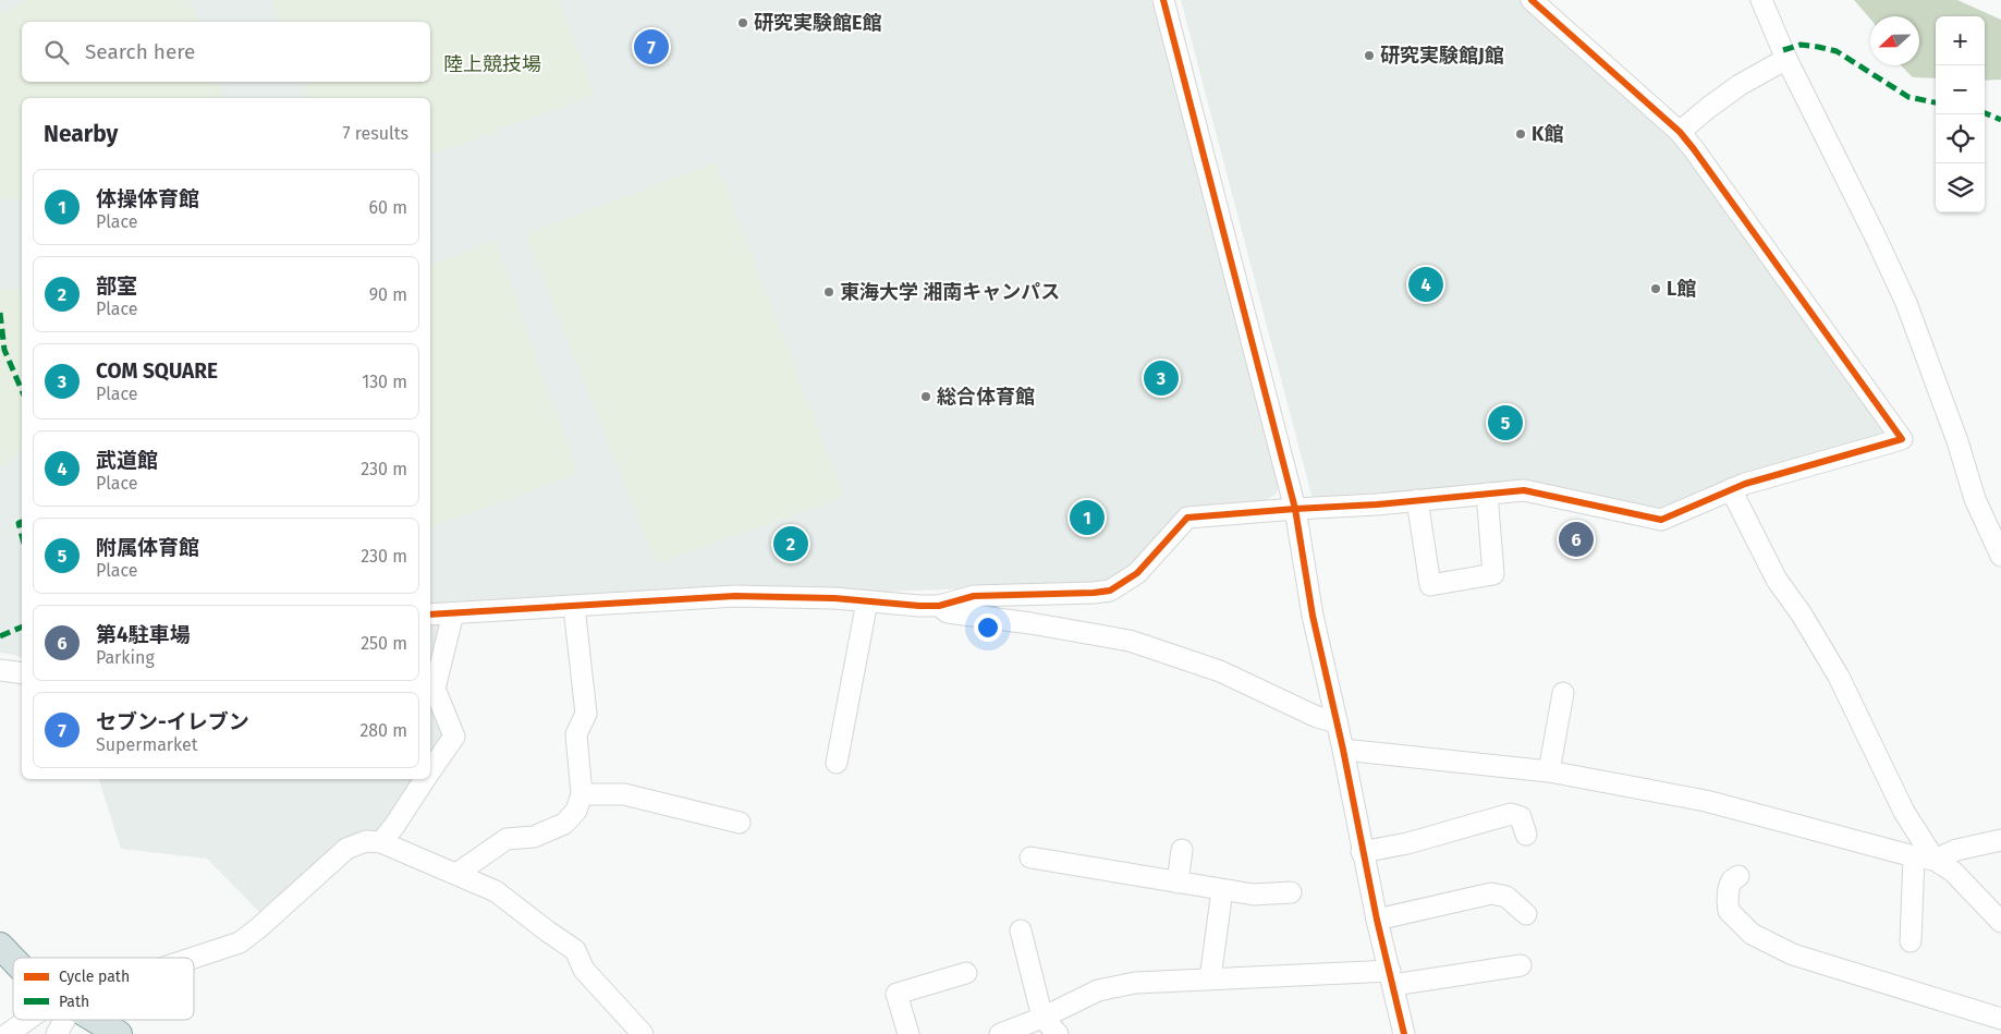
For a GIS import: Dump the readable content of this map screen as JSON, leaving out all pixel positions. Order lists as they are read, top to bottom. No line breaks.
{"parks":["陸上競技場"],"places":["研究実験館E館","研究実験館J館","K館","L館","東海大学 湘南キャンパス","総合体育館"],"legend":["Cycle path","Path"],"north":"left","page":{"map_buttons":["+","−"],"search":"Search here","pins":["7","4","3","5","1","6","2"],"heading":["Nearby","7 results"],"list":[{"mark":"1","name":"体操体育館","note":"Place","value":"60 m"},{"mark":"2","name":"部室","note":"Place","value":"90 m"},{"mark":"3","name":"COM SQUARE","note":"Place","value":"130 m"},{"mark":"4","name":"武道館","note":"Place","value":"230 m"},{"mark":"5","name":"附属体育館","note":"Place","value":"230 m"},{"mark":"6","name":"第4駐車場","note":"Parking","value":"250 m"},{"mark":"7","name":"セブン-イレブン","note":"Supermarket","value":"280 m"}]}}
